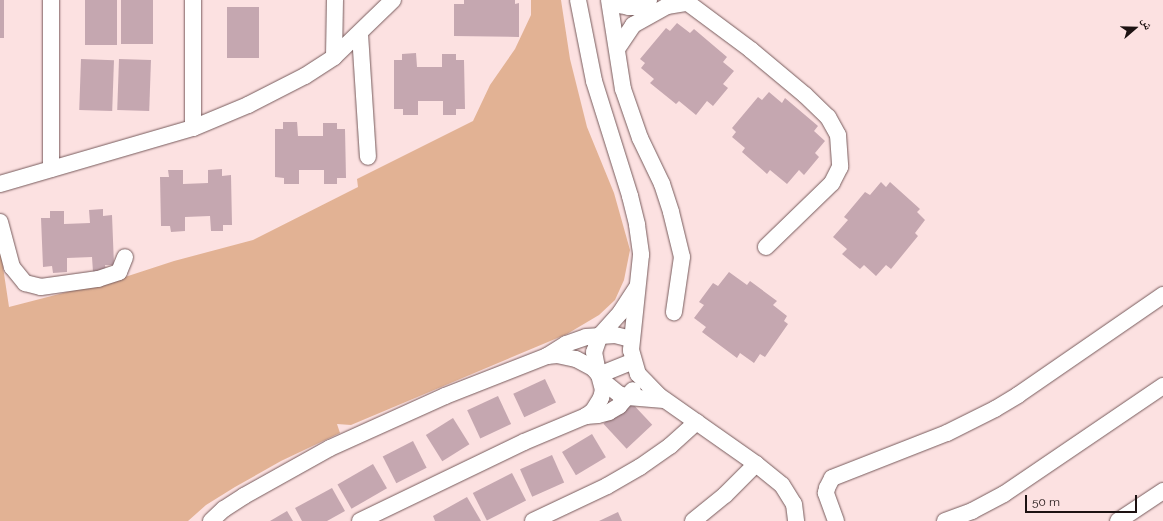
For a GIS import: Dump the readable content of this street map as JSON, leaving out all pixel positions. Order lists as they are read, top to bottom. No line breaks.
{"scale_bar":"50 m","north":"right"}
